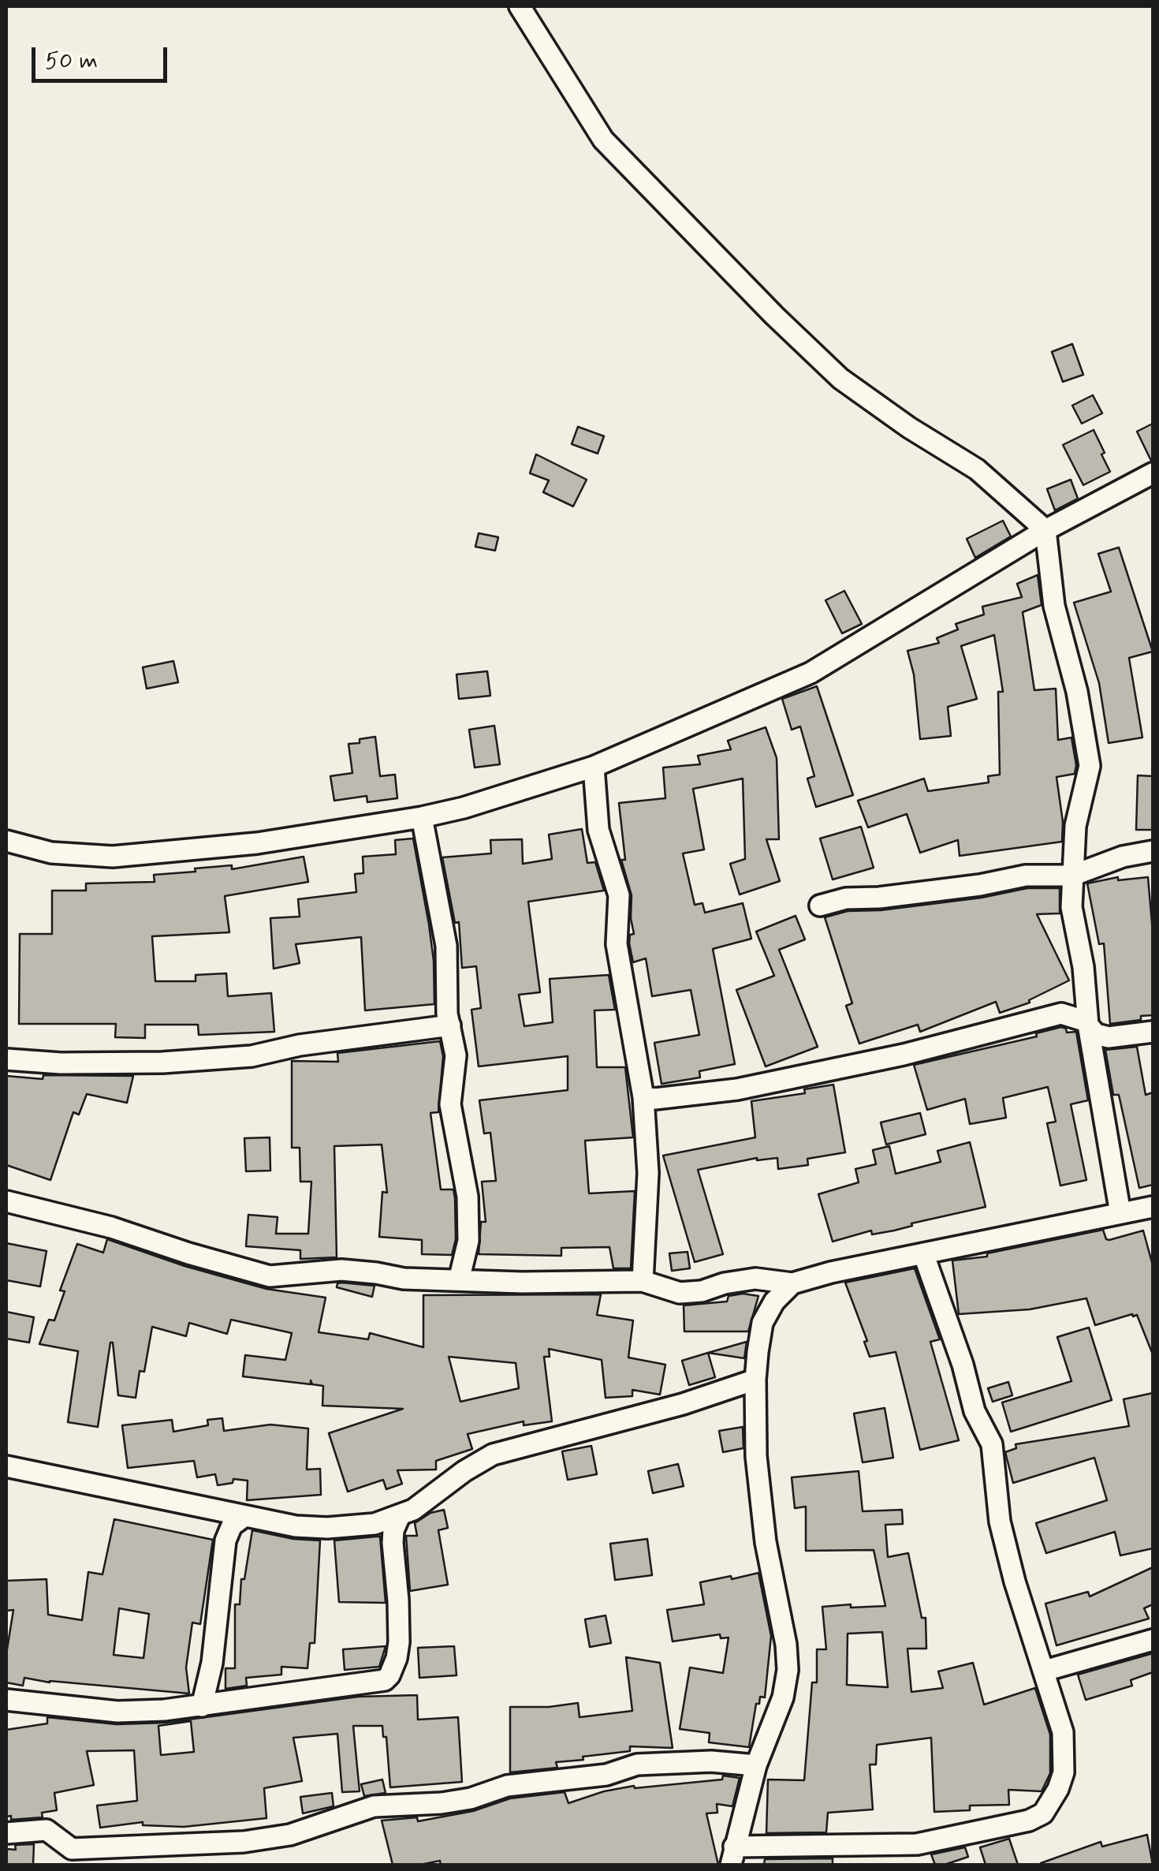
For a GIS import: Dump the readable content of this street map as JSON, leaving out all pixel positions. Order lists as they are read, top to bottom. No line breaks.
{"scale_bar":"50 m"}
